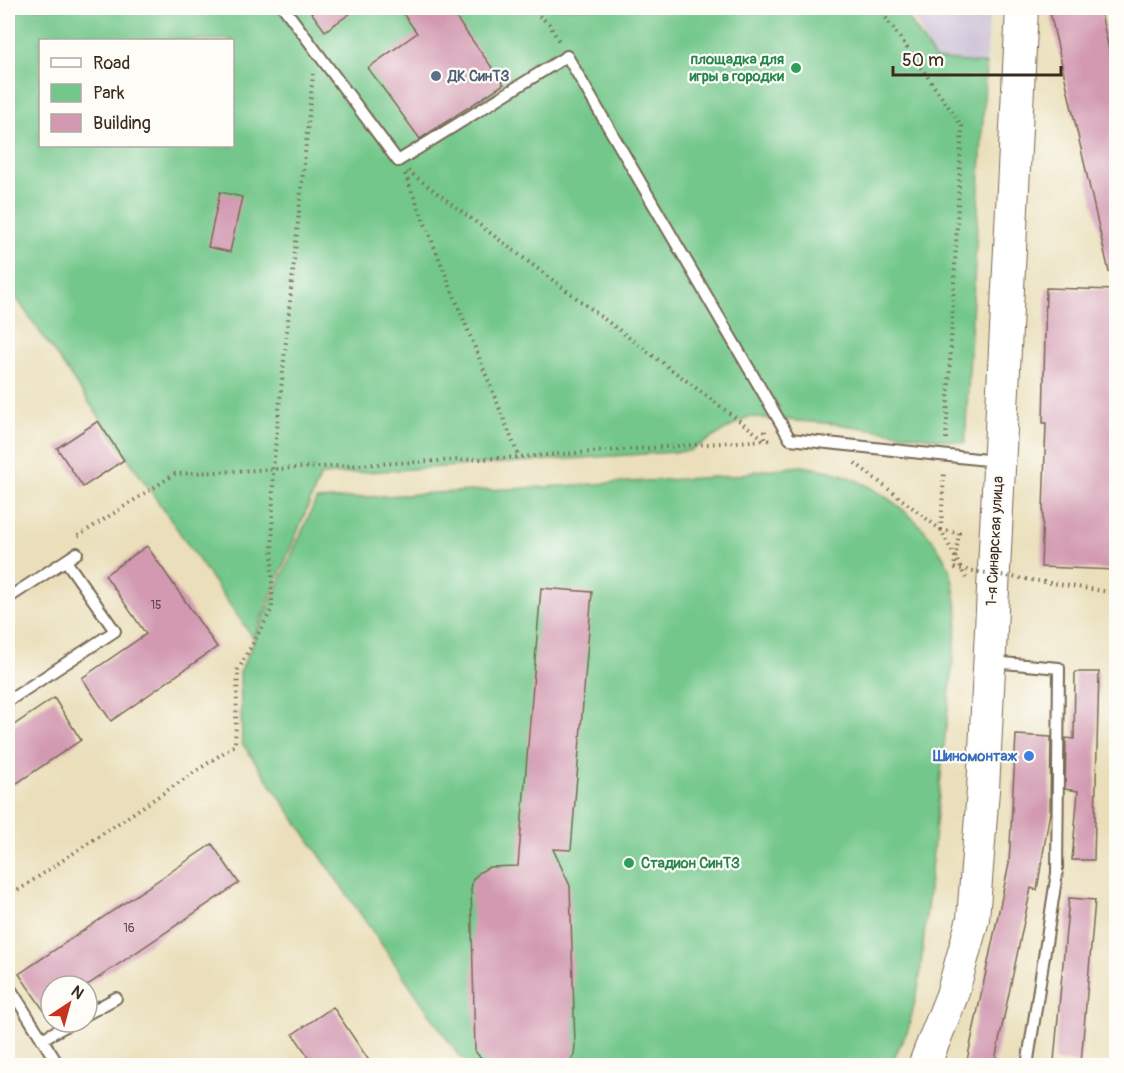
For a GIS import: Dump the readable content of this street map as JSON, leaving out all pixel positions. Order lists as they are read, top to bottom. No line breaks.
{"streets":{"street":["1-я Синарская улица"]},"places":["площадка для игры в городки","ДК СинТЗ","Шиномонтаж","Стадион СинТЗ"],"house_numbers":["15","16"],"legend":["Road","Park","Building"],"scale_bar":"50 m","north":"top right"}
